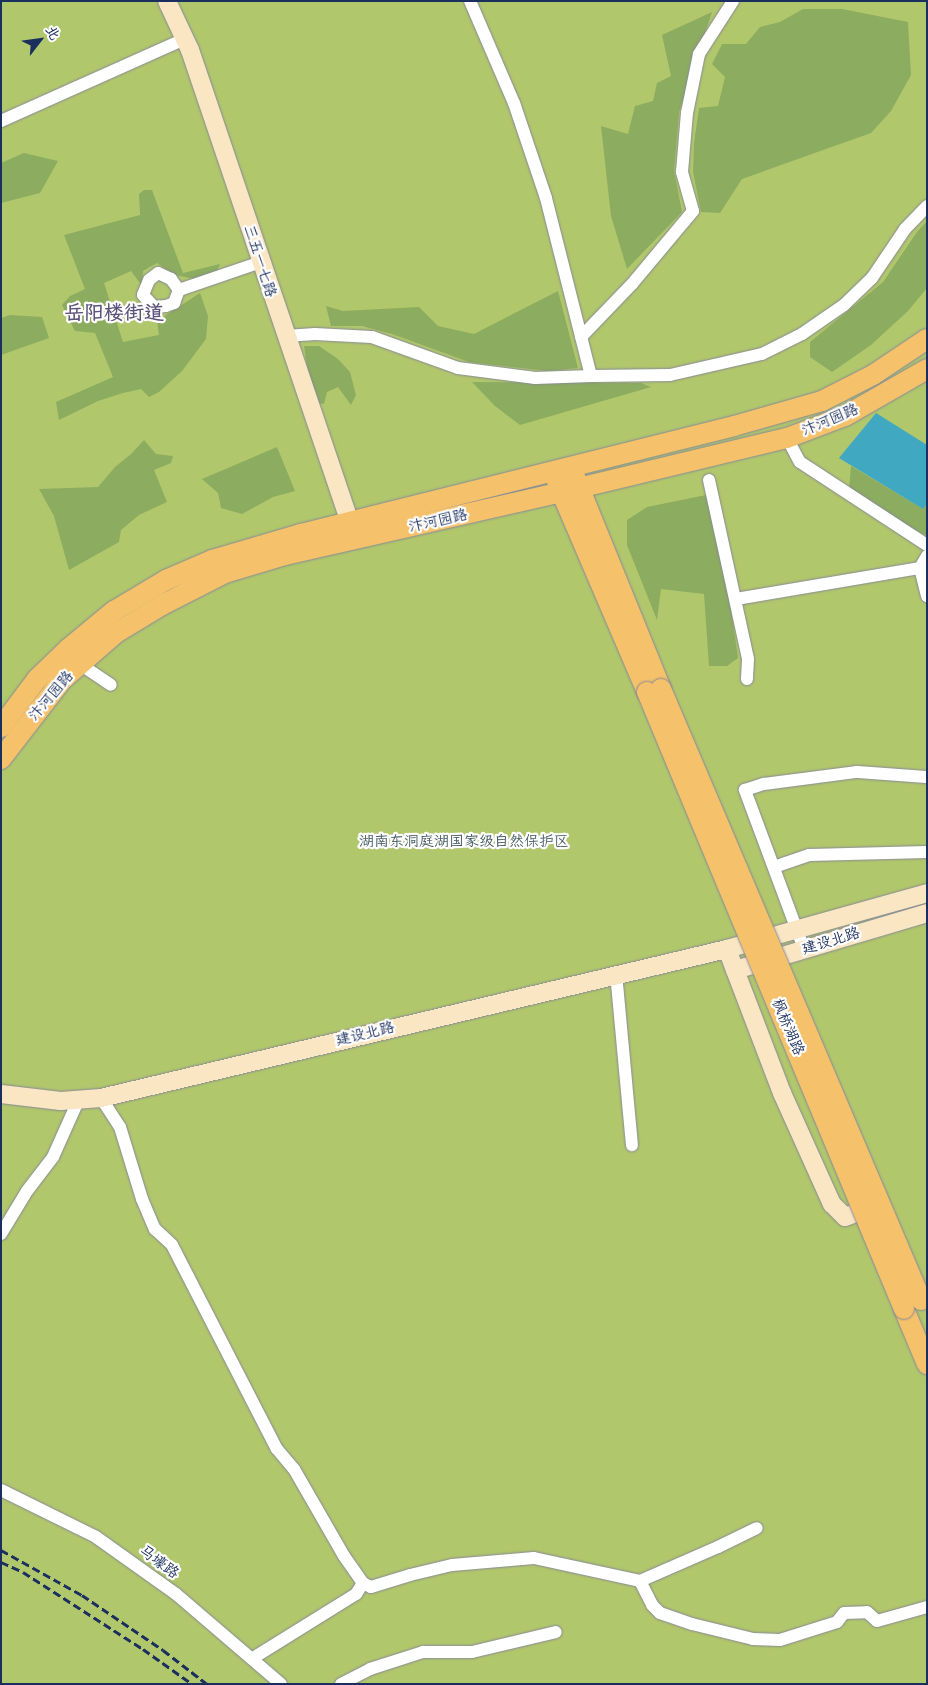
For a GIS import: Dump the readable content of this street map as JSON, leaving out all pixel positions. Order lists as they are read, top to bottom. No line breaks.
{"streets":{"main road":["三五一七路","汴河园路","建设北路","枫桥湖路"],"street":["马壕路"]},"crossings":[["三五一七路","汴河园路"]],"districts":["岳阳楼街道"],"parks":["湖南东洞庭湖国家级自然保护区"],"north":"top right"}
